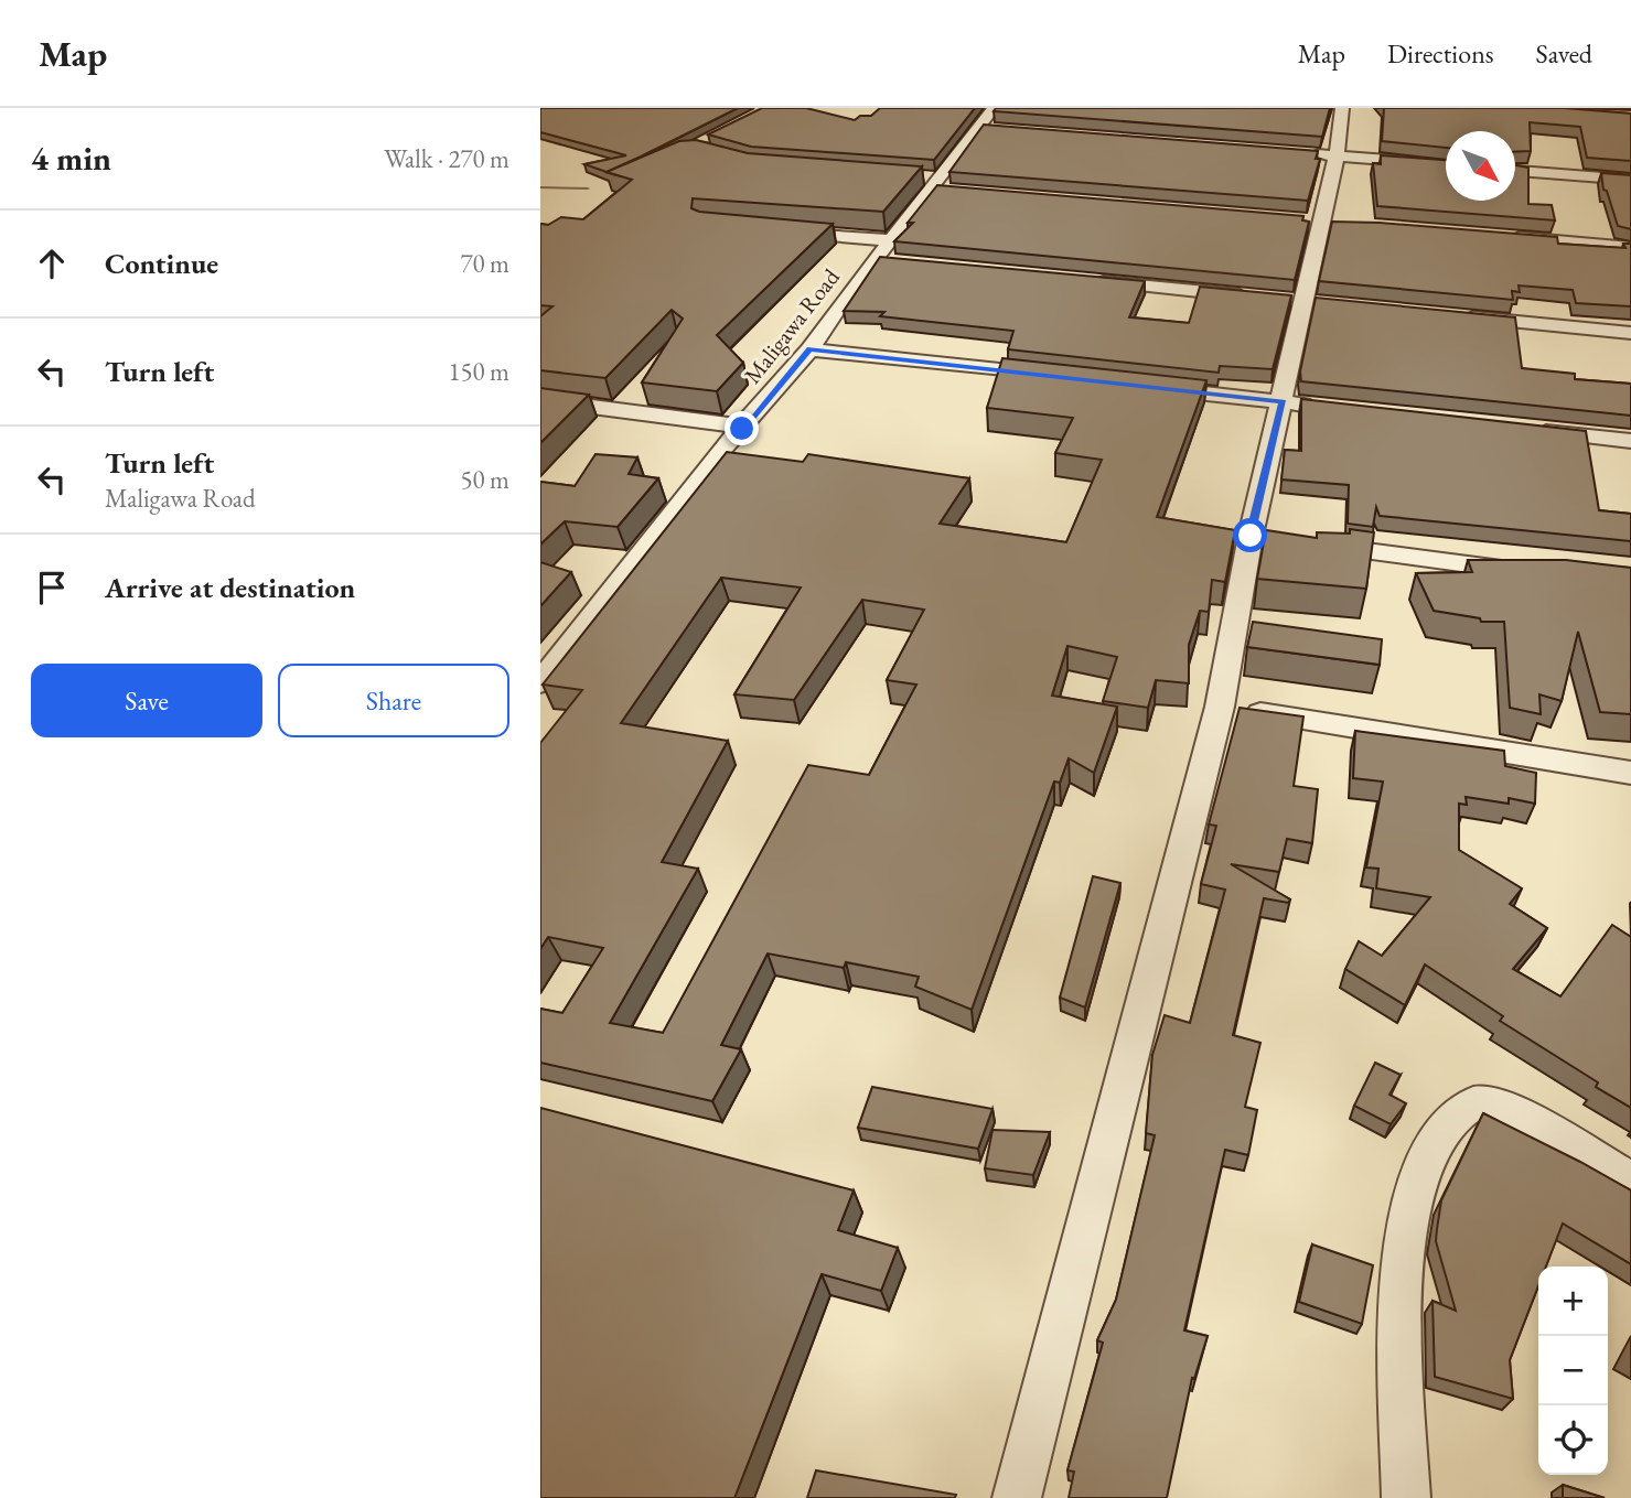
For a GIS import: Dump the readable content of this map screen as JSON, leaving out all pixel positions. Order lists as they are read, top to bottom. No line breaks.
{"streets":{"street":["Maligawa Road"]},"north":"bottom right","page":{"header":"Map","nav":["Map","Directions","Saved"],"heading":["4 min","Walk · 270 m"],"list":[["Continue","70 m"],["Turn left","150 m"],["Turn left","Maligawa Road","50 m"],"Arrive at destination"],"buttons":["Save","Share"],"map_buttons":["+","−"]}}
